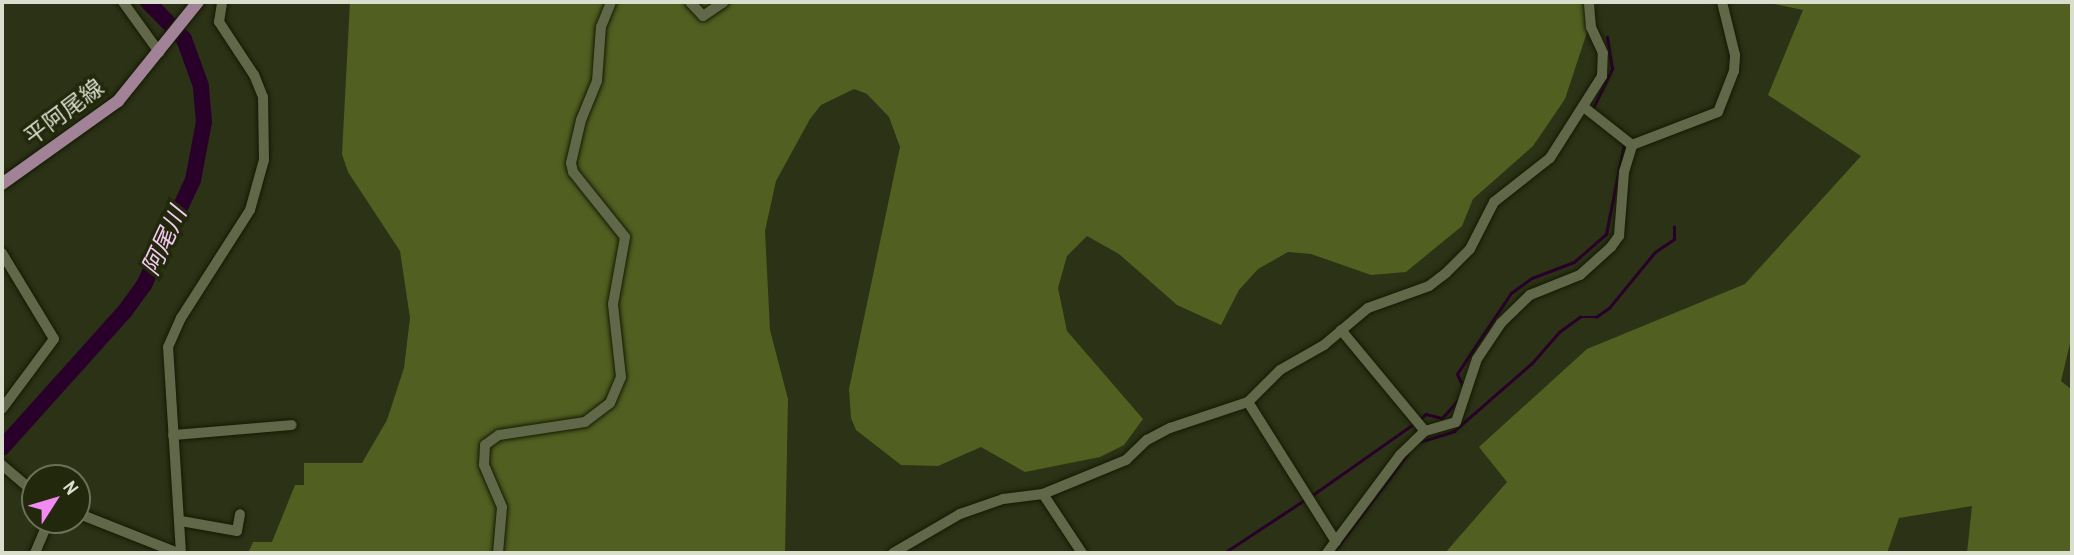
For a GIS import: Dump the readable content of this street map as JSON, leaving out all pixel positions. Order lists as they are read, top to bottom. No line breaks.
{"streets":{"main road":["平阿尾線"]},"water":["阿尾川"],"north":"top right"}
